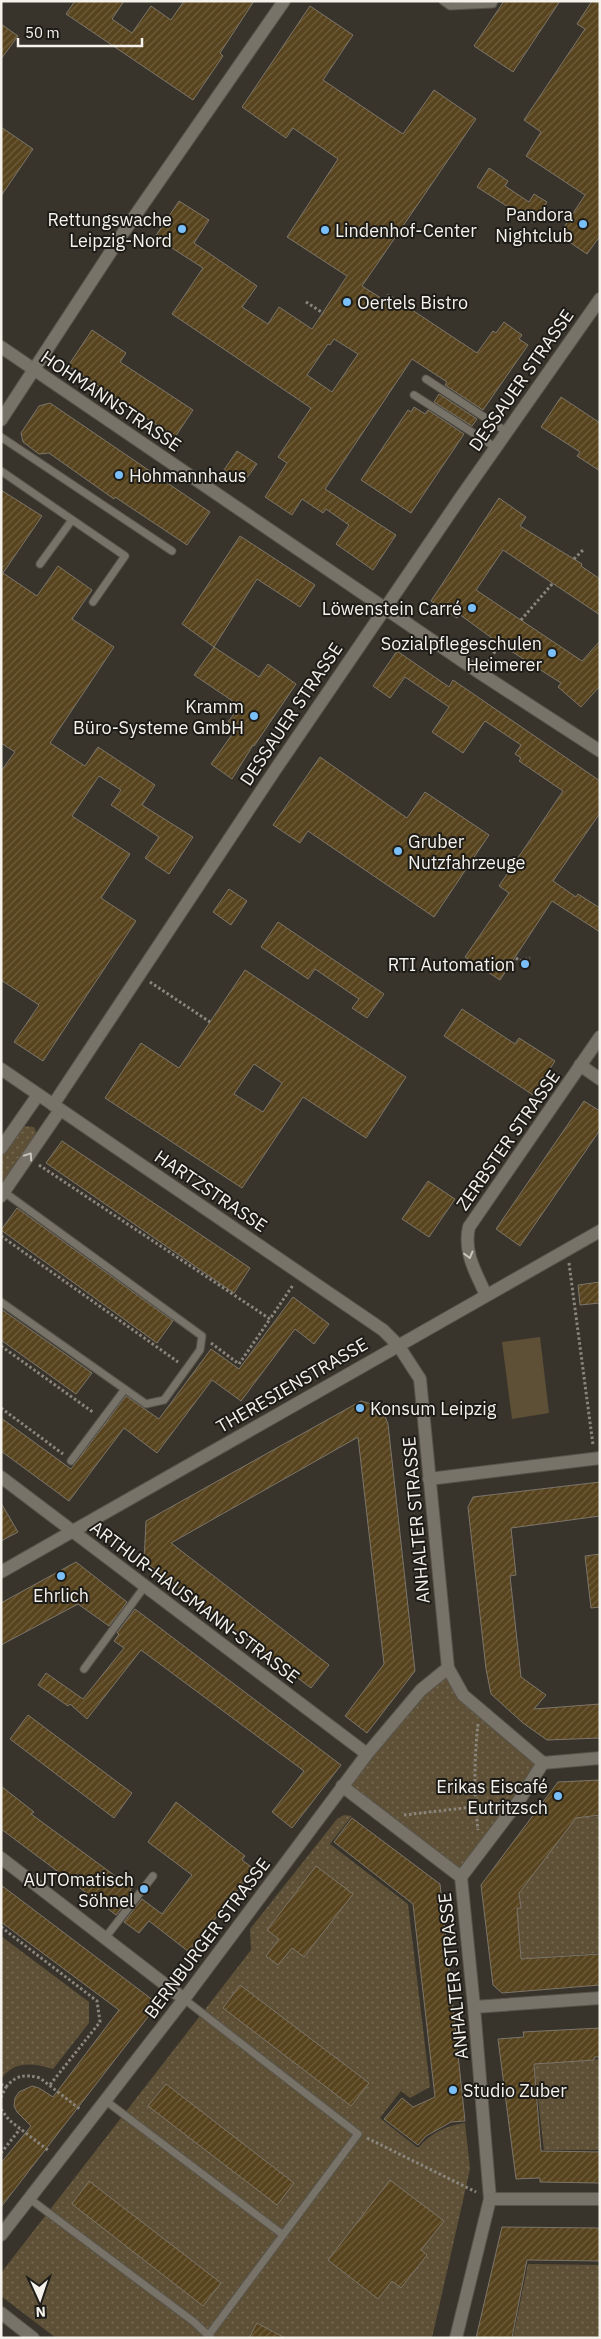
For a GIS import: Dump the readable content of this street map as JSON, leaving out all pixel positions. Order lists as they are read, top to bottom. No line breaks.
{"streets":{"street":["DESSAUER STRASSE","HOHMANNSTRASSE","ZERBSTER STRASSE","HARTZSTRASSE","THERESIENSTRASSE","ANHALTER STRASSE","ARTHUR-HAUSMANN-STRASSE","BERNBURGER STRASSE"]},"crossings":[["DESSAUER STRASSE","HOHMANNSTRASSE"],["DESSAUER STRASSE","HARTZSTRASSE"],["ZERBSTER STRASSE","THERESIENSTRASSE"],["HARTZSTRASSE","THERESIENSTRASSE"],["HARTZSTRASSE","ANHALTER STRASSE"],["THERESIENSTRASSE","ANHALTER STRASSE"],["THERESIENSTRASSE","ARTHUR-HAUSMANN-STRASSE"],["ANHALTER STRASSE","BERNBURGER STRASSE"],["ARTHUR-HAUSMANN-STRASSE","BERNBURGER STRASSE"]],"one_way":["ZERBSTER STRASSE"],"places":["Pandora Nightclub","Rettungswache Leipzig-Nord","Lindenhof-Center","Oertels Bistro","Hohmannhaus","Löwenstein Carré","Sozialpflegeschulen Heimerer","Kramm Büro-Systeme GmbH","Gruber Nutzfahrzeuge","RTI Automation","Konsum Leipzig","Ehrlich","Erikas Eiscafé Eutritzsch","AUTOmatisch Söhnel","Studio Zuber"],"scale_bar":"50 m","north":"bottom"}
